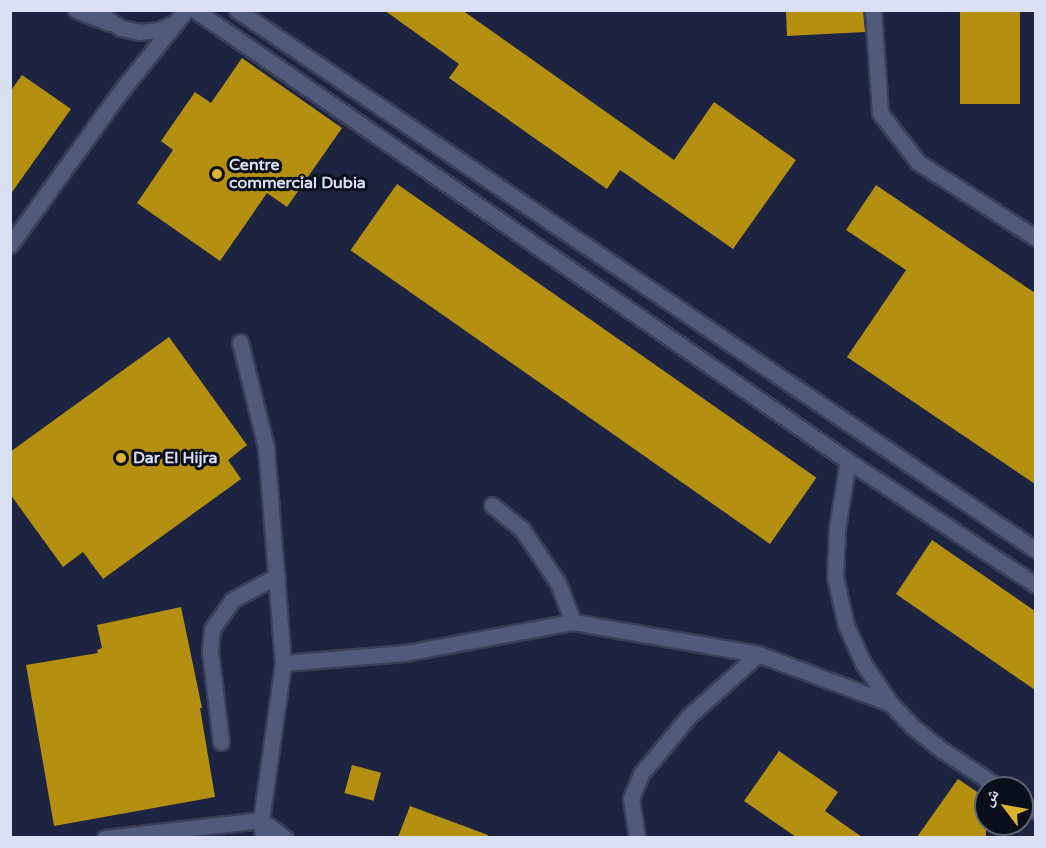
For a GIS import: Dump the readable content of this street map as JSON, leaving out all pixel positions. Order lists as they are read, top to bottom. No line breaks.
{"places":["Centre commercial Dubia","Dar El Hijra"],"north":"top left"}
